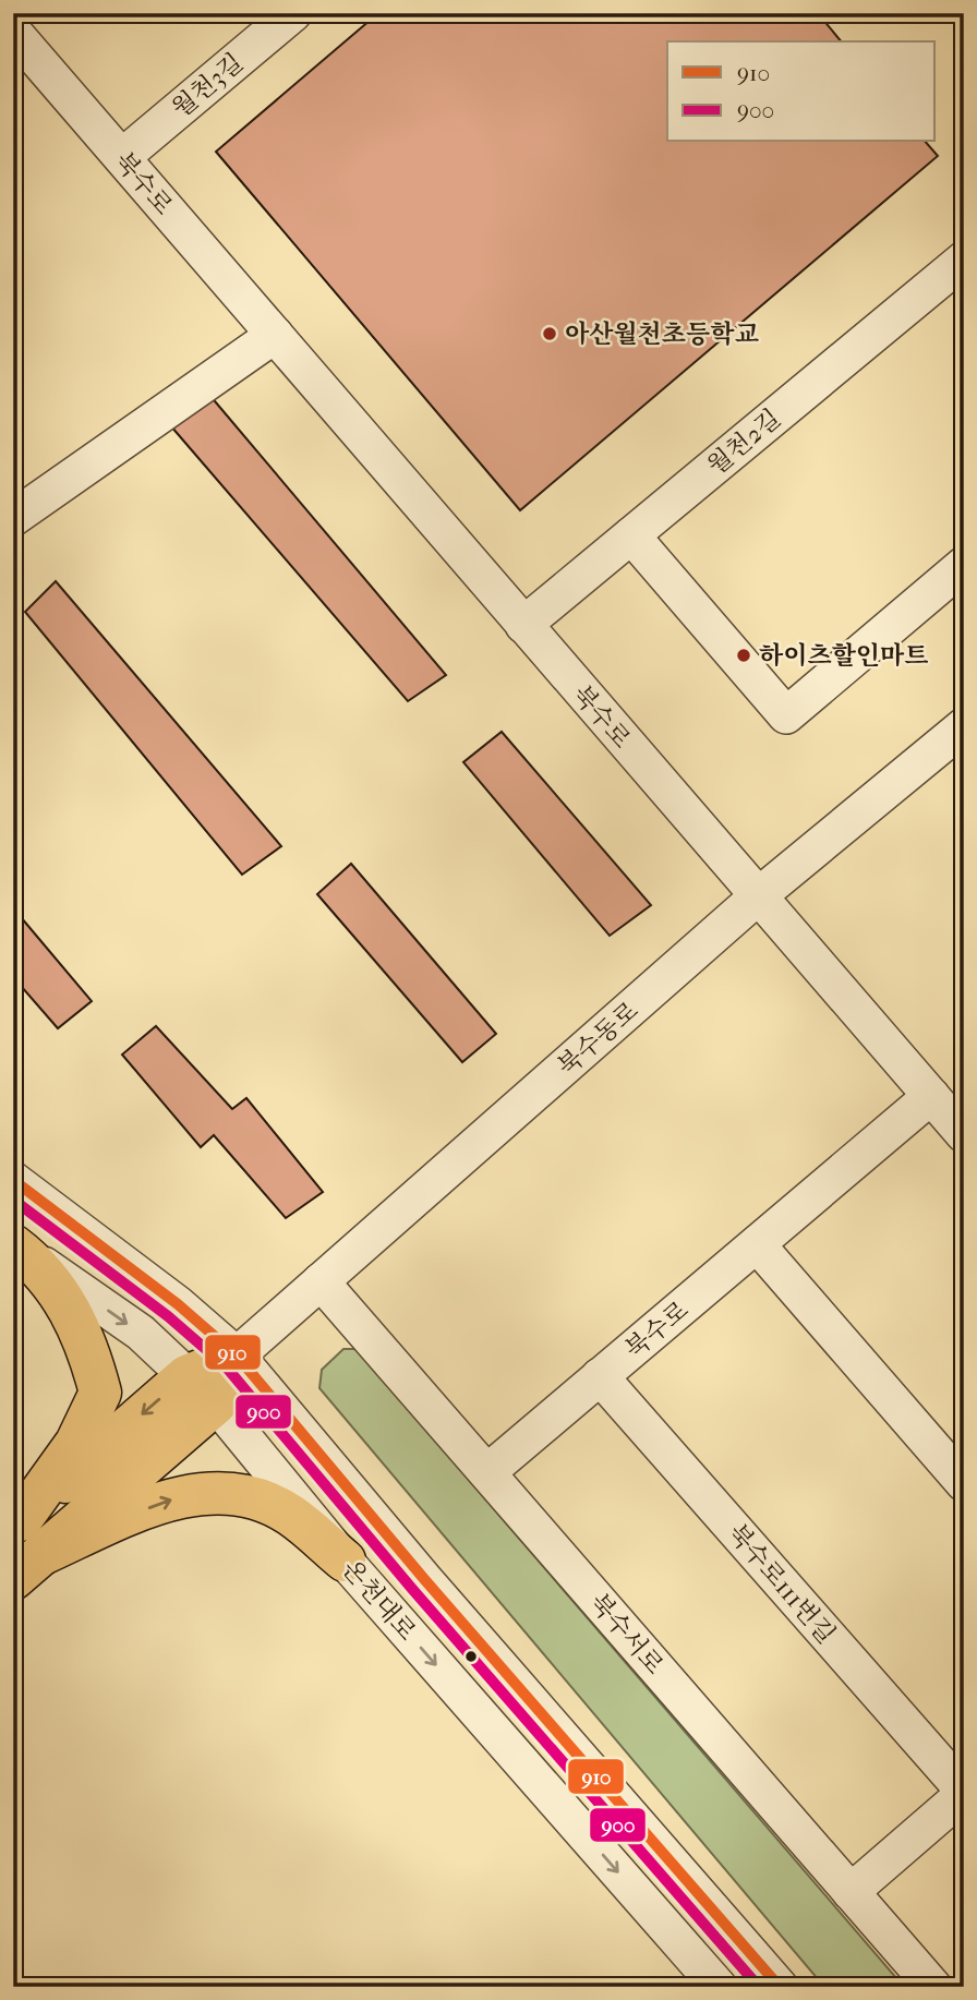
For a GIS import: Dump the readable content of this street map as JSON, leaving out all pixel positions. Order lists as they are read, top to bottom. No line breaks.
{"streets":{"street":["월천3길","북수로","월천2길","북수동로","북수로111번길","온천대로","북수서로"]},"crossings":[["월천3길","북수로"],["북수로","월천2길"],["북수로","북수동로"],["북수로","북수로111번길"],["북수로","북수서로"],["북수동로","온천대로"],["북수동로","북수서로"],["북수로111번길","북수서로"]],"places":["아산월천초등학교","하이츠할인마트"],"lines":["transit line 910","transit line 900"],"legend":["910","900"]}
